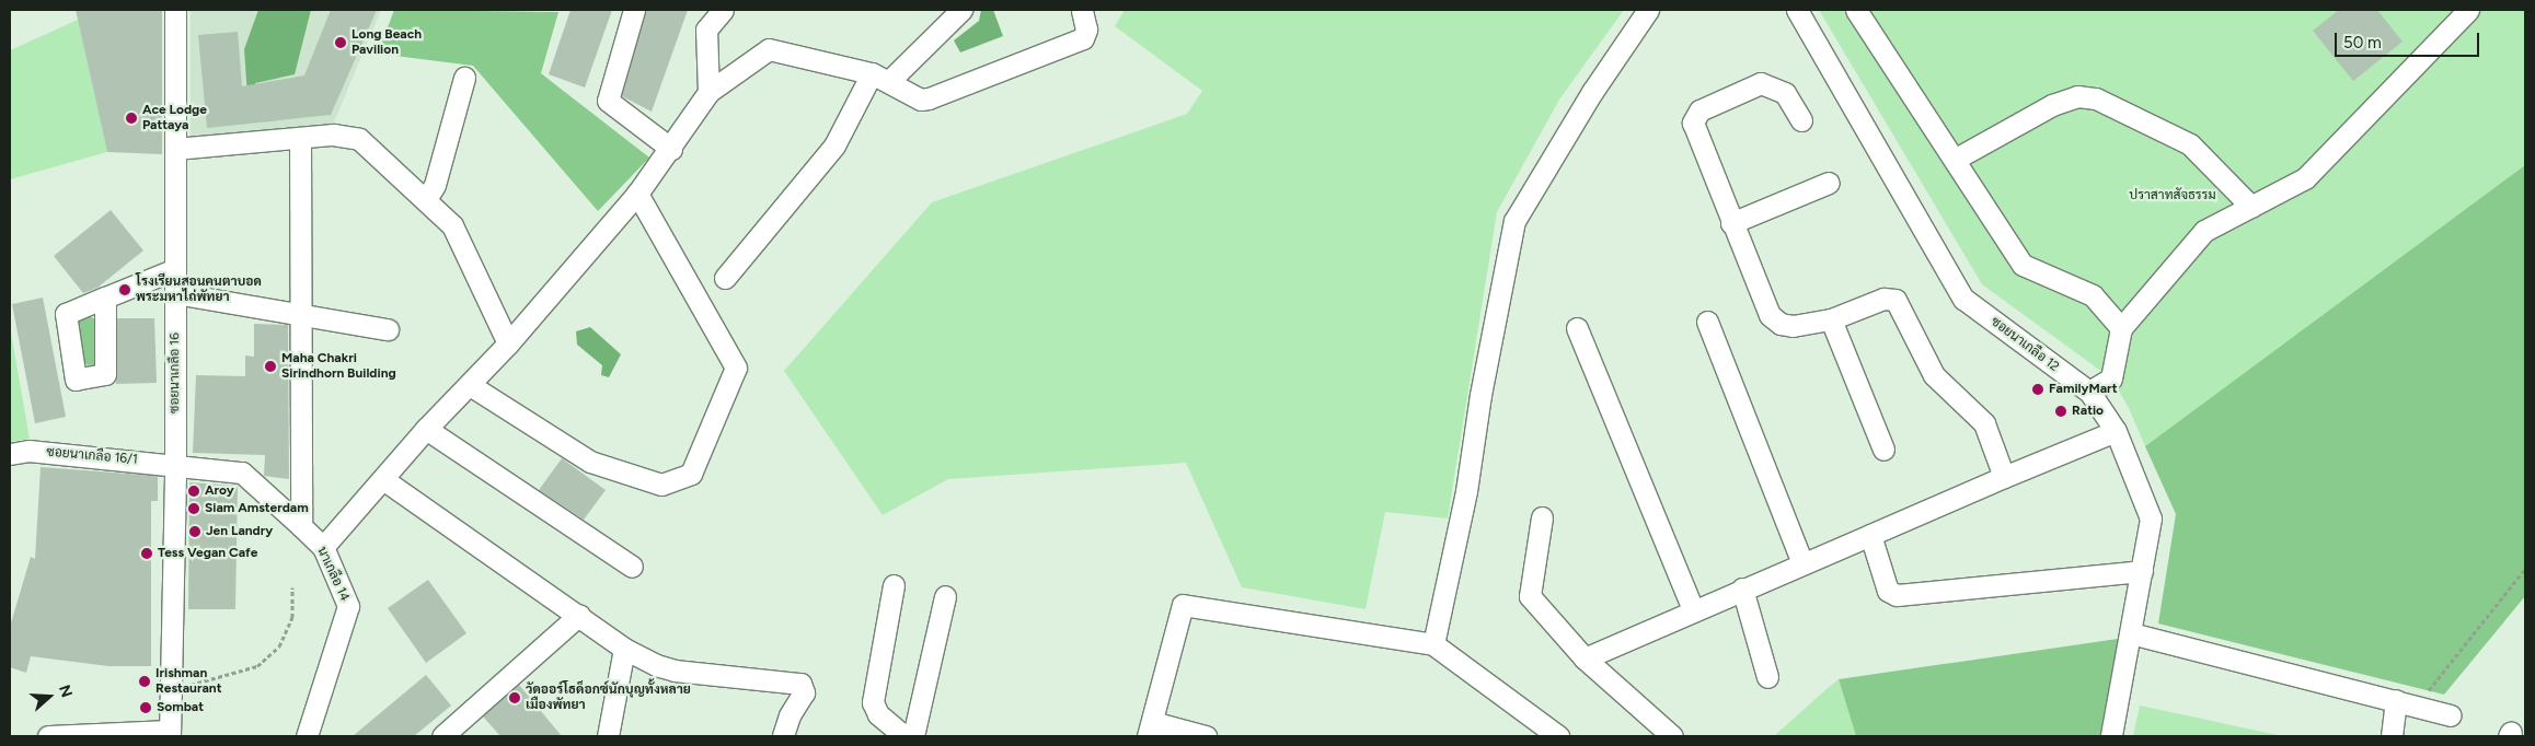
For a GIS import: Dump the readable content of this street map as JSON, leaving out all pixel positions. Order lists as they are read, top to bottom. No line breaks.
{"streets":{"street":["ซอยนาเกลือ 12","ซอยนาเกลือ 16","ซอยนาเกลือ 16/1","นาเกลือ 14"]},"crossings":[["ซอยนาเกลือ 16","ซอยนาเกลือ 16/1"],["ซอยนาเกลือ 16","นาเกลือ 14"],["ซอยนาเกลือ 16/1","นาเกลือ 14"]],"parks":["ปราสาทสัจธรรม"],"places":["Long Beach Pavilion","Ace Lodge Pattaya","โรงเรียนสอนคนตาบอด พระมหาไถ่พัทยา","Maha Chakri Sirindhorn Building","FamilyMart","Ratio","Aroy","Siam Amsterdam","Jen Landry","Tess Vegan Cafe","Irishman Restaurant","วัดออร์โธด็อกซ์นักบุญทั้งหลาย เมืองพัทยา","Sombat"],"scale_bar":"50 m","north":"right"}
